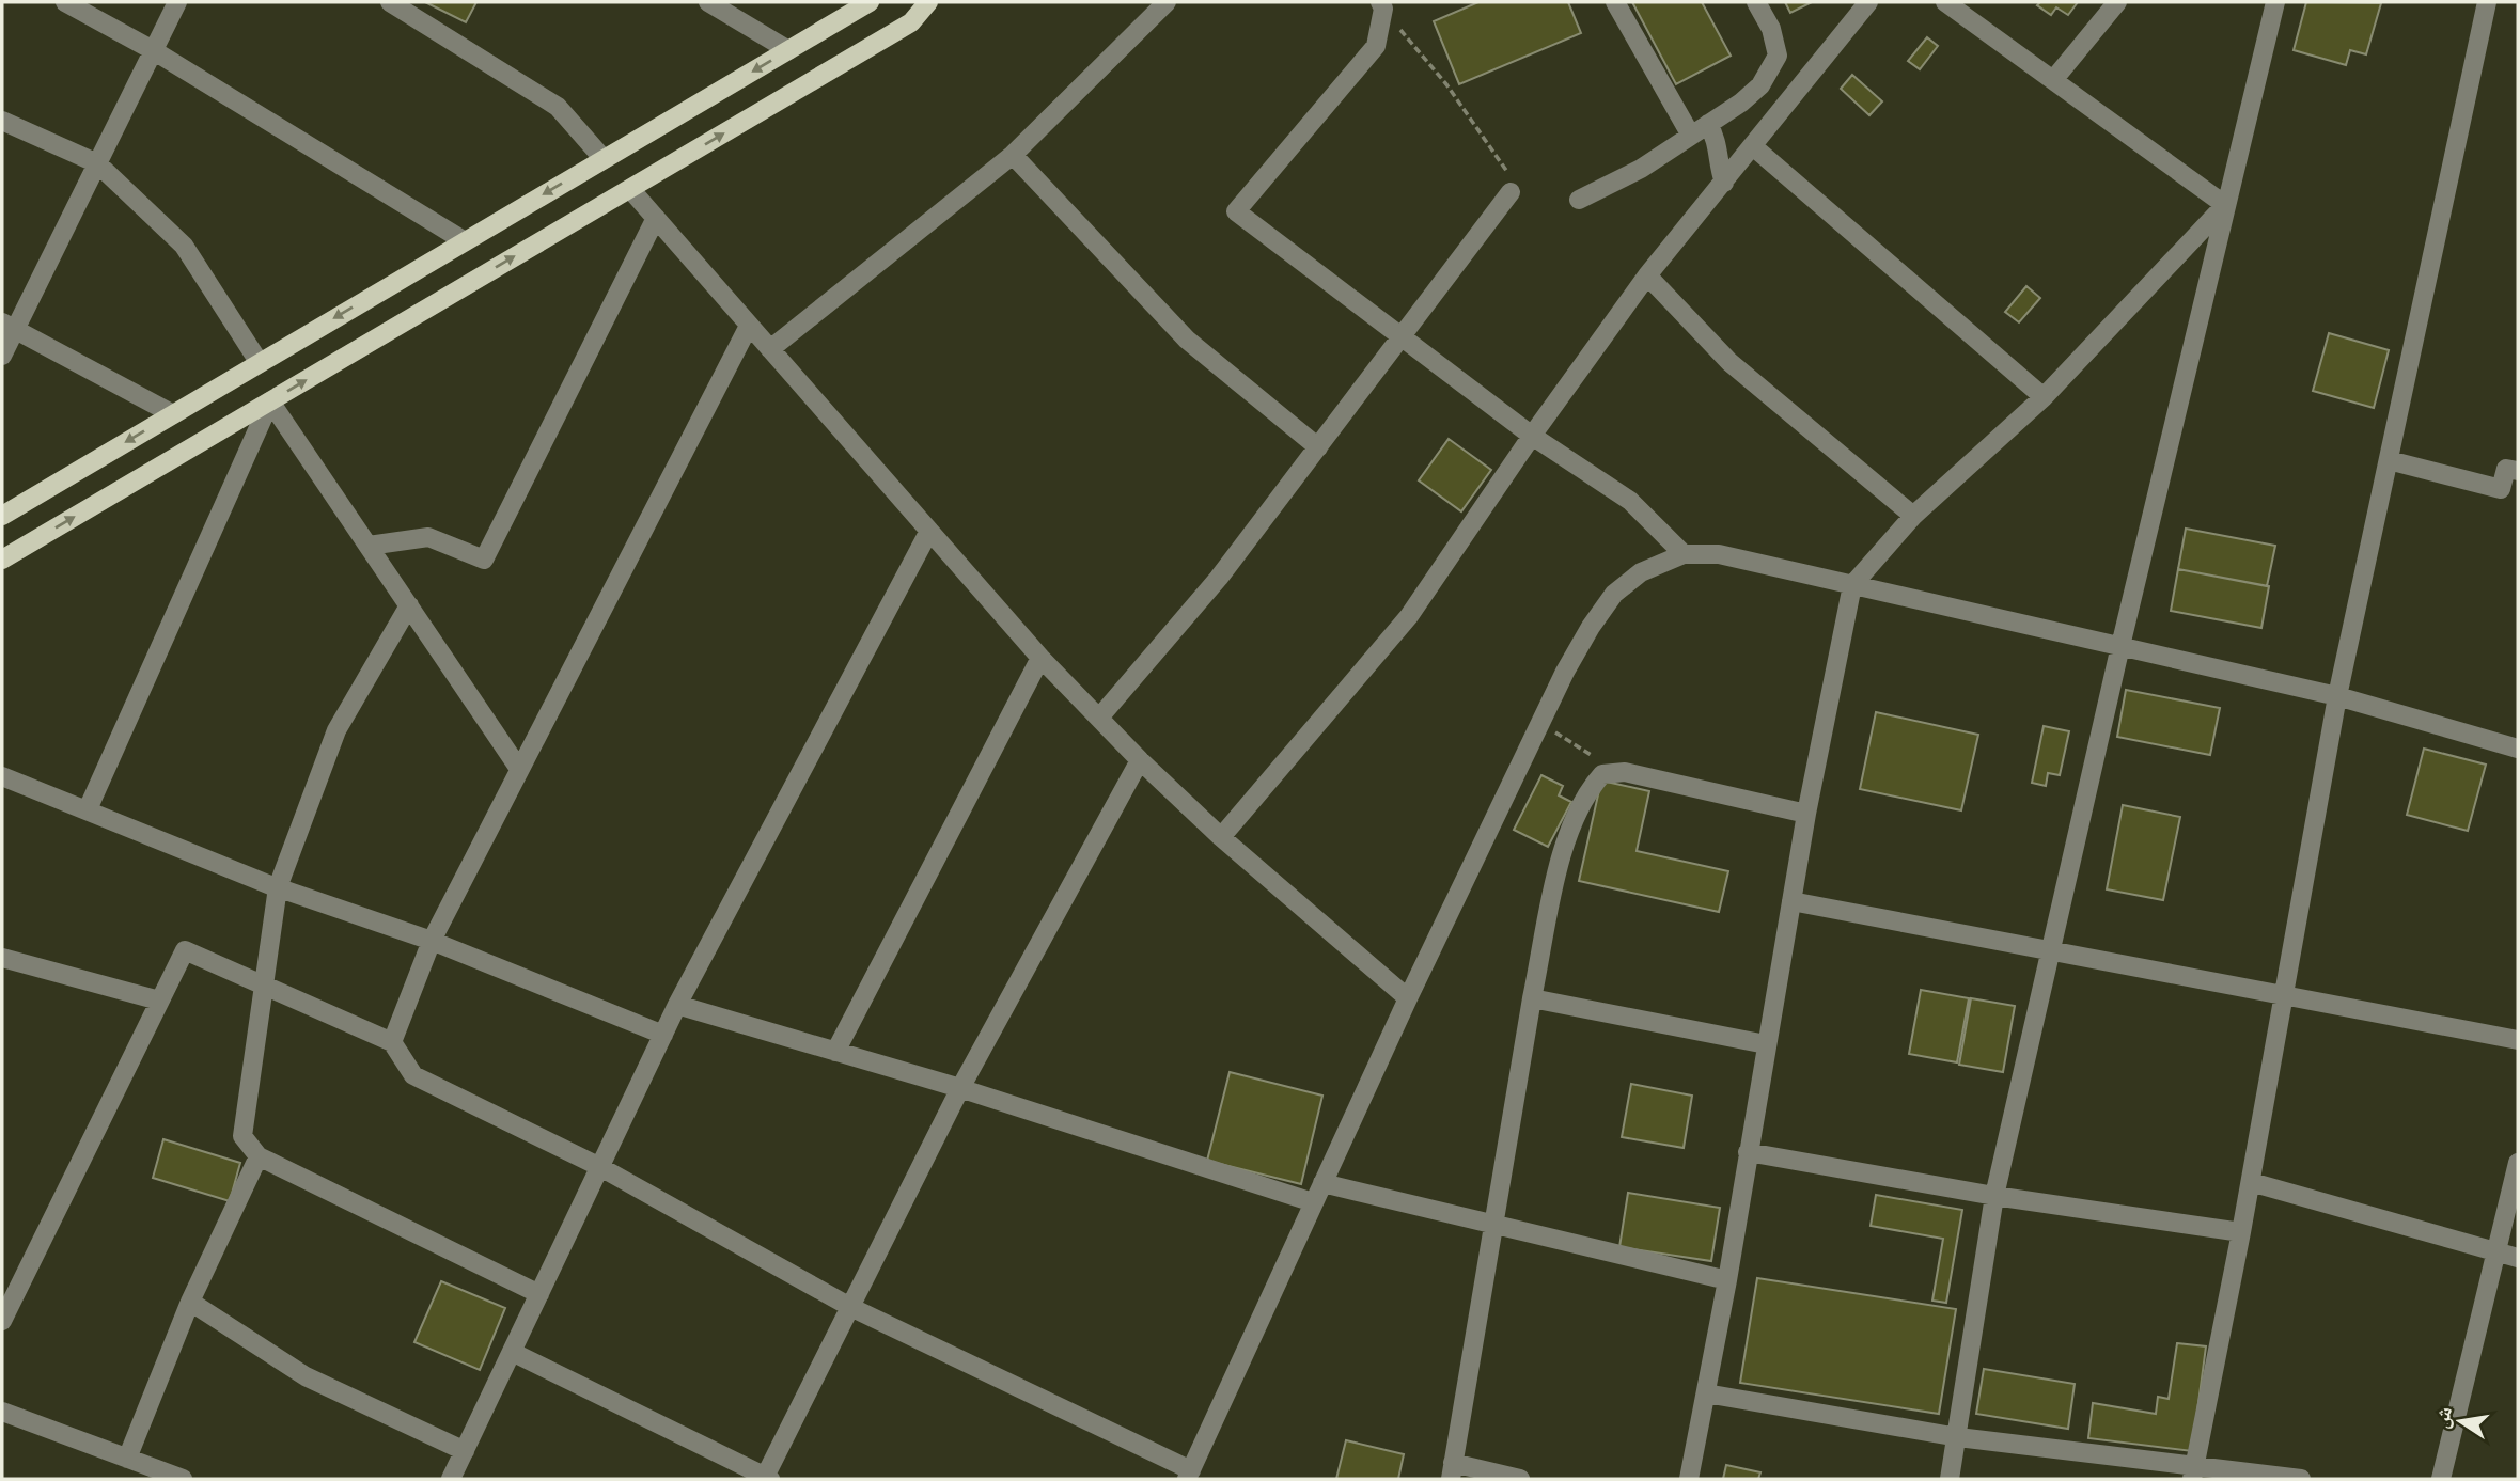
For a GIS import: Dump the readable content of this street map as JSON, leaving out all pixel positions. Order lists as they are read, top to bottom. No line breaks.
{"north":"left"}
